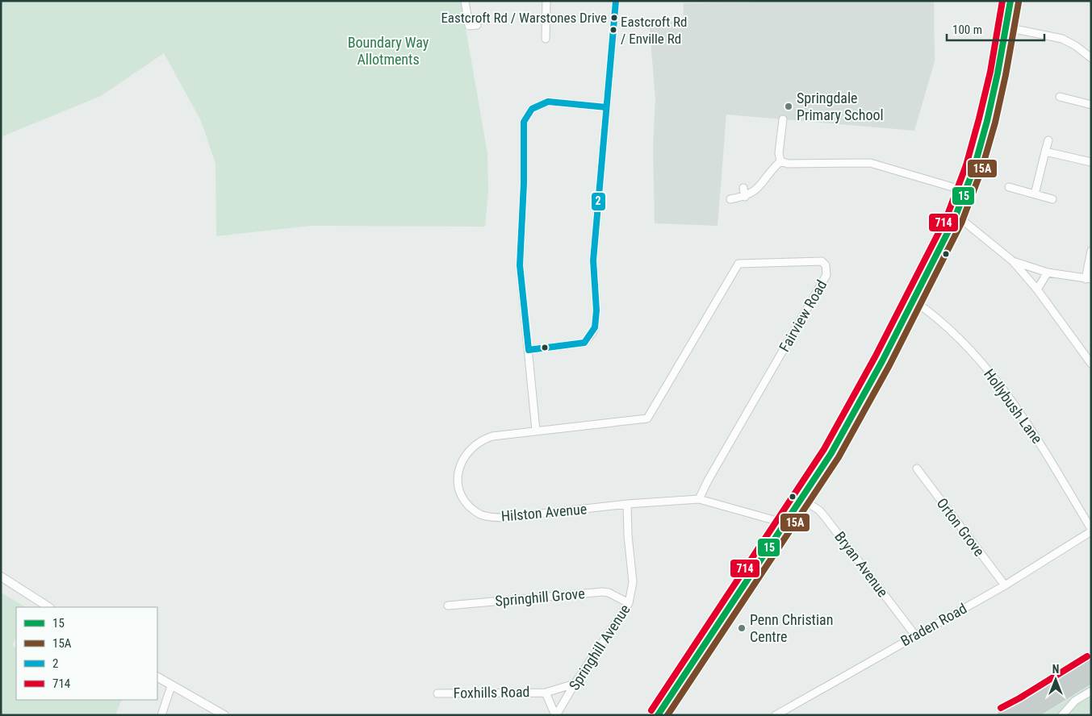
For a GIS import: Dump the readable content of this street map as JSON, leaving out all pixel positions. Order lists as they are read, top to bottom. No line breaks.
{"streets":{"street":["Fairview Road","Hollybush Lane","Hilston Avenue","Orton Grove","Bryan Avenue","Springhill Grove","Braden Road","Springhill Avenue","Foxhills Road"]},"crossings":[["Fairview Road","Hilston Avenue"],["Hollybush Lane","Braden Road"],["Hilston Avenue","Springhill Avenue"],["Orton Grove","Braden Road"],["Bryan Avenue","Braden Road"],["Springhill Grove","Springhill Avenue"],["Springhill Avenue","Foxhills Road"]],"parks":["Boundary Way Allotments"],"places":["Eastcroft Rd / Warstones Drive","Eastcroft Rd / Enville Rd","Springdale Primary School","Penn Christian Centre"],"lines":["transit line 15","transit line 2","transit line 714","transit line 15A"],"legend":["15","15A","2","714"],"scale_bar":"100 m","north":"top"}
